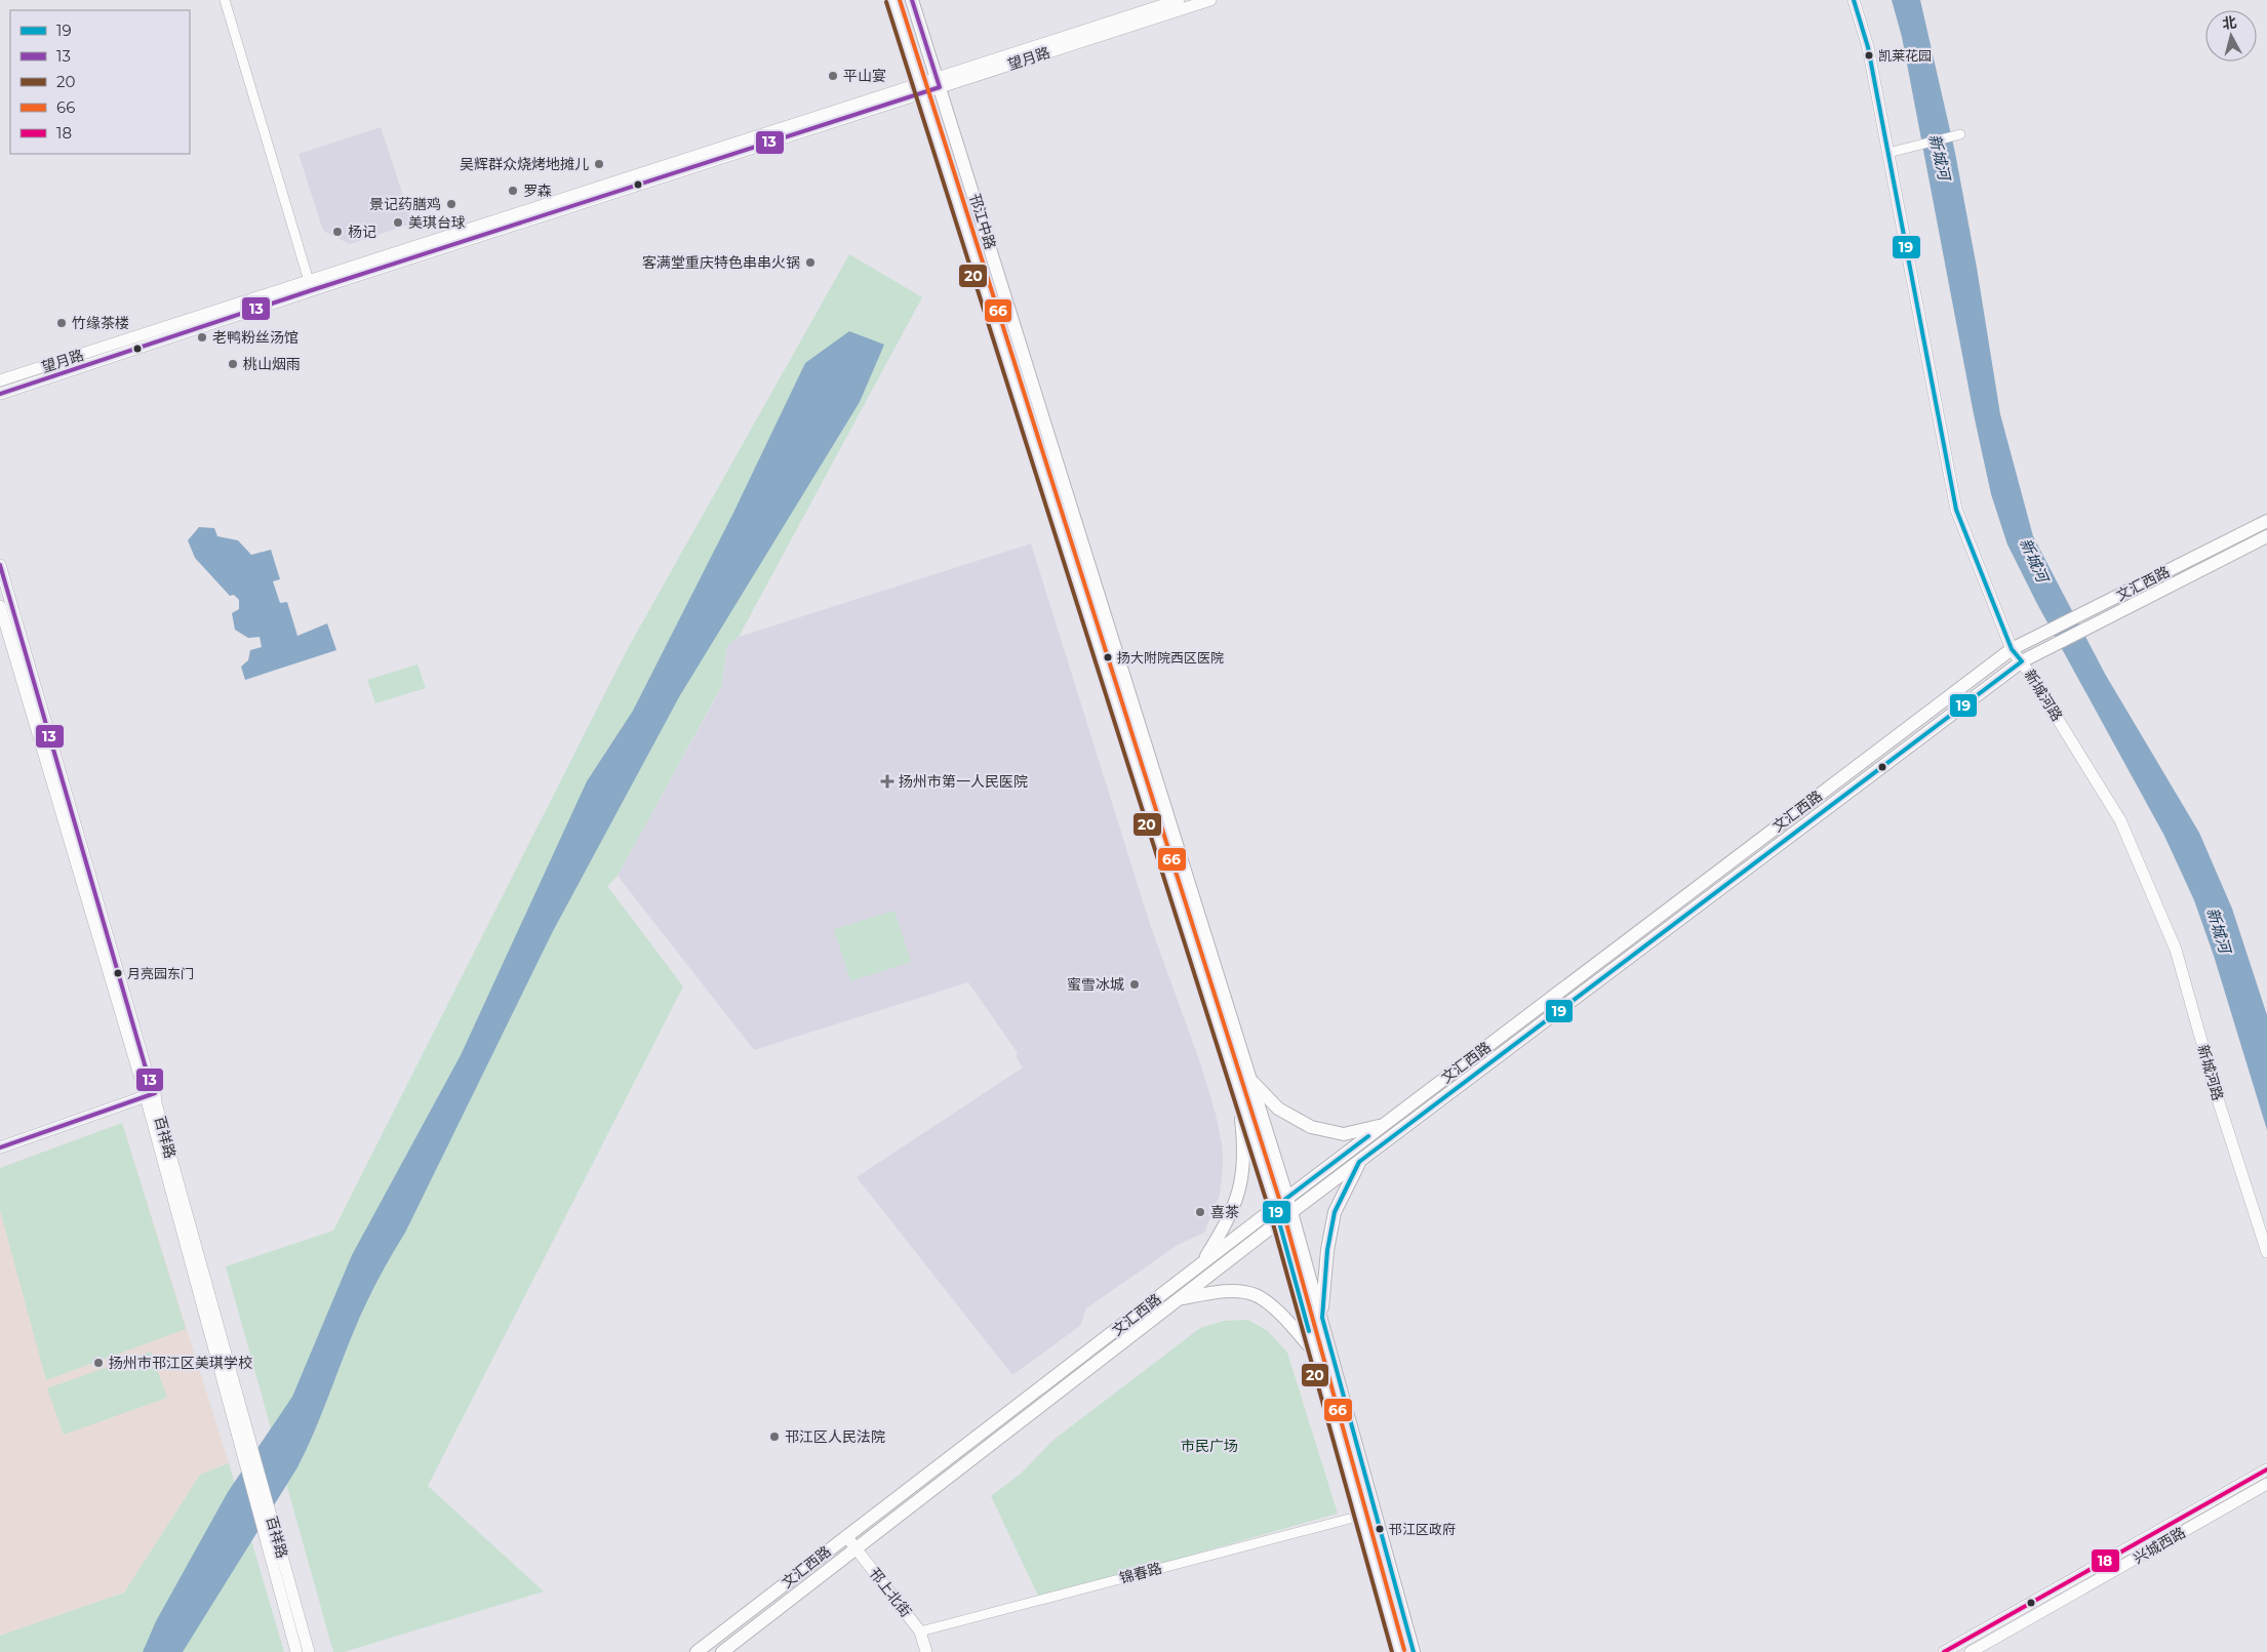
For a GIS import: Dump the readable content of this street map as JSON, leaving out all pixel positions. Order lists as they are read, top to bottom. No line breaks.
{"streets":{"main road":["邗江中路","文汇西路"],"street":["望月路","新城河路","百祥路","兴城西路","锦春路","邗上北街"]},"crossings":[["望月路","邗江中路"],["邗江中路","文汇西路"],["邗江中路","锦春路"],["文汇西路","新城河路"],["文汇西路","邗上北街"],["锦春路","邗上北街"]],"water":["新城河"],"parks":["市民广场"],"places":{"other":["凯莱花园","平山宴","吴辉群众烧烤地摊儿","罗森","景记药膳鸡","美琪台球","杨记","客满堂重庆特色串串火锅","竹缘茶楼","老鸭粉丝汤馆","桃山烟雨","扬大附院西区医院","月亮园东门","蜜雪冰城","喜茶","扬州市邗江区美琪学校","邗江区人民法院","邗江区政府"],"health":["扬州市第一人民医院"]},"lines":["transit line 19","transit line 13","transit line 66","transit line 20","transit line 18"],"legend":["19","13","20","66","18"],"north":"top"}
